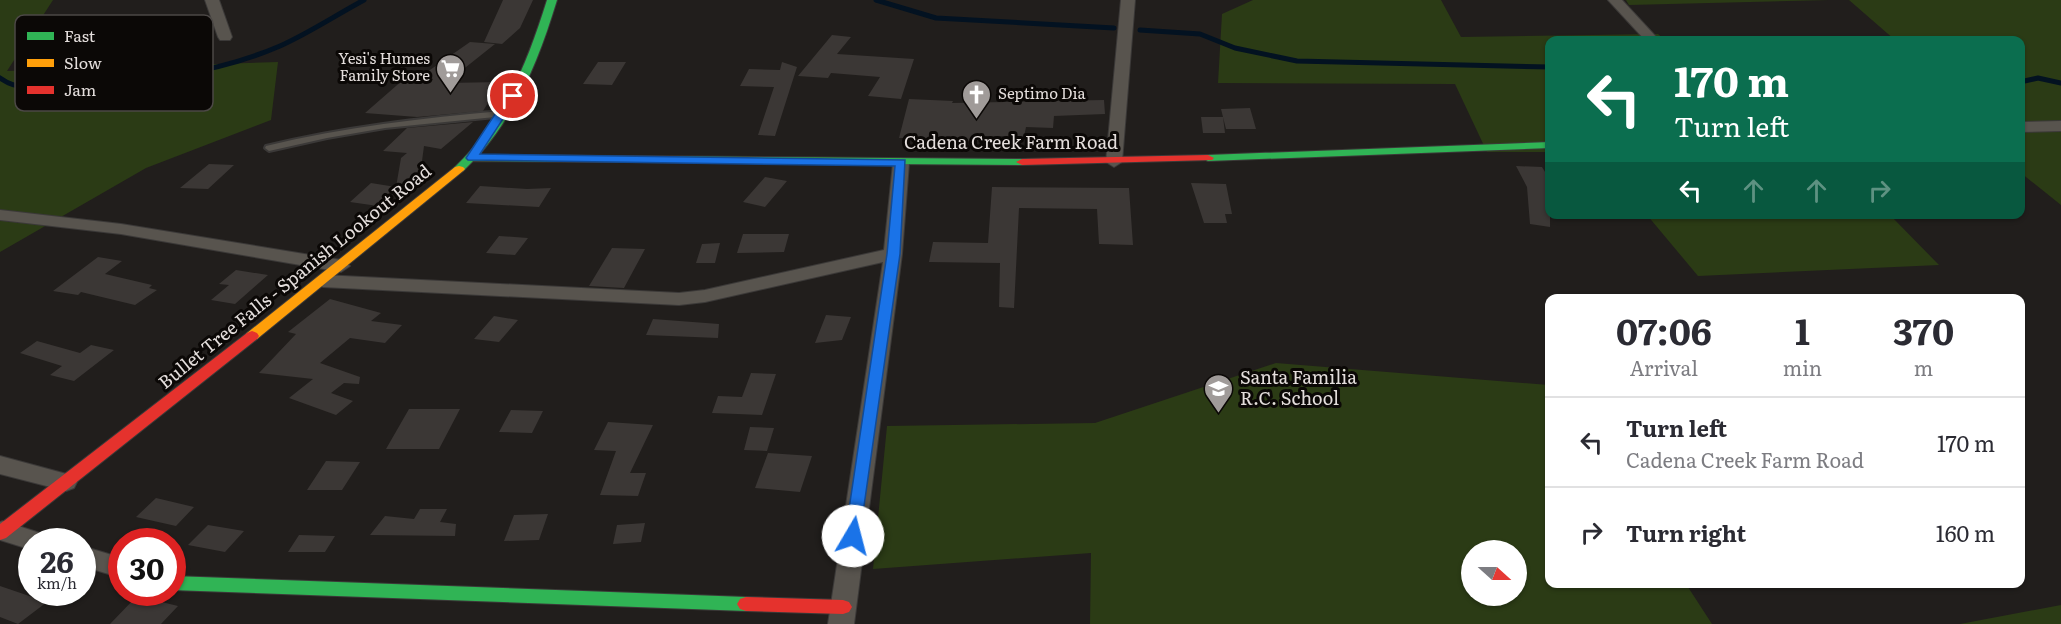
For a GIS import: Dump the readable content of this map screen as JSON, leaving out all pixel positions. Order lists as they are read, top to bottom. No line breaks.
{"streets":{"street":["Cadena Creek Farm Road","Bullet Tree Falls - Spanish Lookout Road"]},"crossings":[["Cadena Creek Farm Road","Bullet Tree Falls - Spanish Lookout Road"]],"places":{"supermarket":["Yesi's Humes Family Store"],"church":["Septimo Dia"],"school or university":["Santa Familia R.C. School"]},"legend":["Fast","Slow","Jam"],"north":"right","page":{"turn":["170 m","Turn left"],"eta":["07:06","Arrival","1","min","370","m"],"list":[{"name":"Turn left","note":"Cadena Creek Farm Road","value":"170 m"},{"name":"Turn right","value":"160 m"}],"speed":"26 km/h","limit":"30"}}
